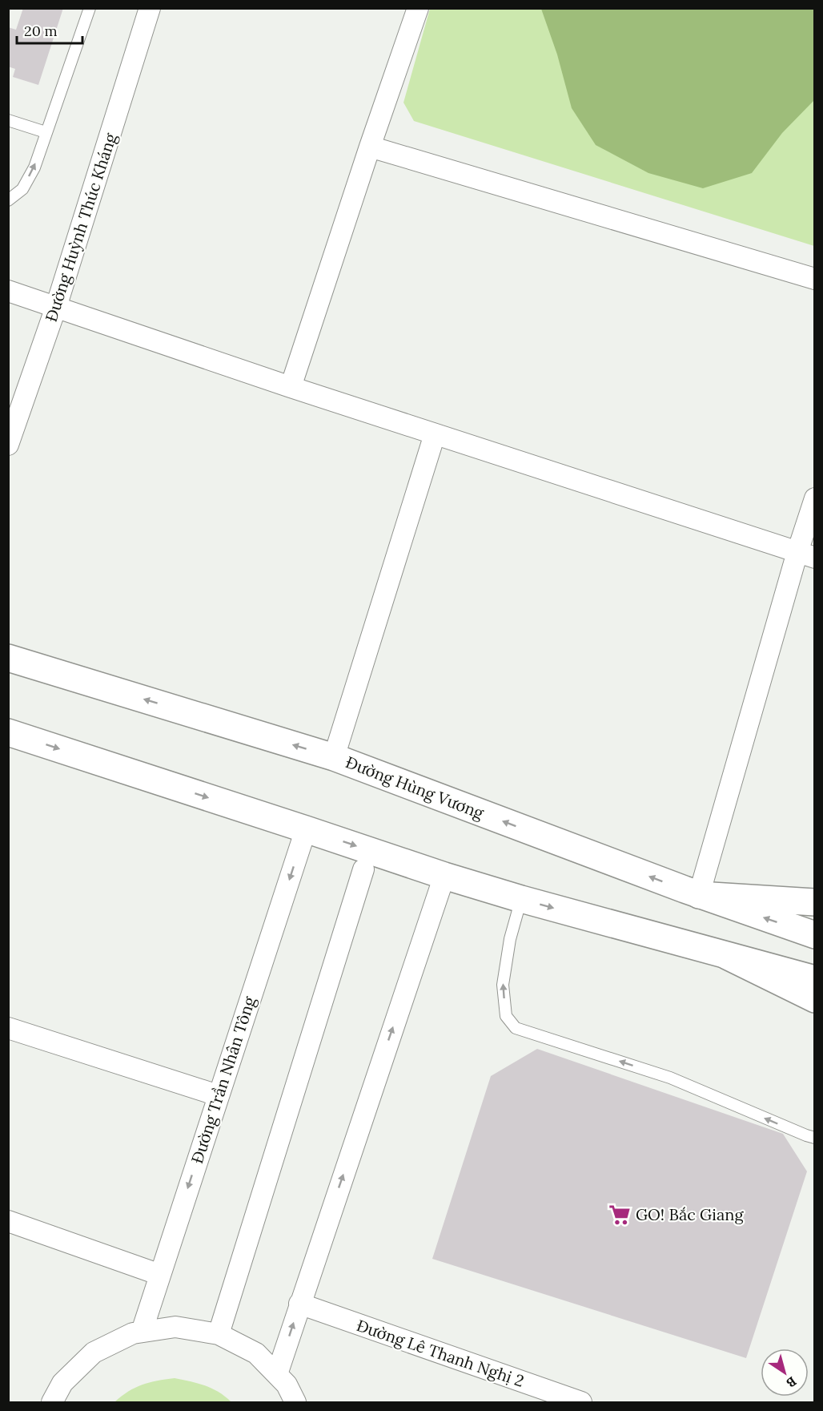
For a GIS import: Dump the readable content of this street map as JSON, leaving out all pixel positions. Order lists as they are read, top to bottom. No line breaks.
{"streets":{"main road":["Đường Hùng Vương"],"street":["Đường Huỳnh Thúc Kháng","Đường Trần Nhân Tông","Đường Lê Thanh Nghị 2"]},"places":{"supermarket":["GO! Bắc Giang"]},"scale_bar":"20 m","north":"bottom right"}
